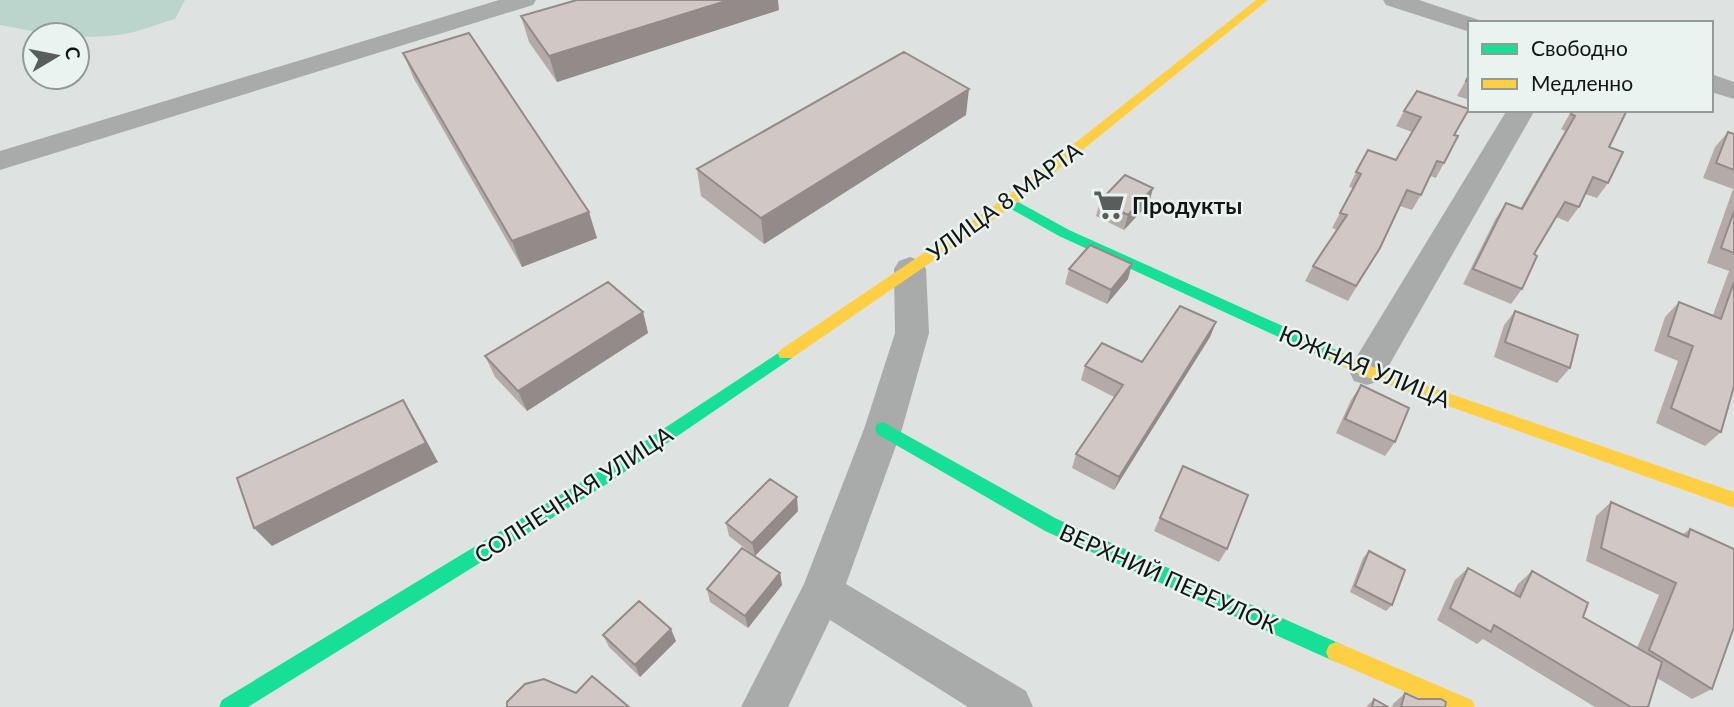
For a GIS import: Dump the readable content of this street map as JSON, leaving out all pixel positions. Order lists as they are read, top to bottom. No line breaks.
{"streets":{"street":["УЛИЦА 8 МАРТА","ЮЖНАЯ УЛИЦА","СОЛНЕЧНАЯ УЛИЦА","ВЕРХНИЙ ПЕРЕУЛОК"]},"crossings":[["УЛИЦА 8 МАРТА","ЮЖНАЯ УЛИЦА"],["УЛИЦА 8 МАРТА","СОЛНЕЧНАЯ УЛИЦА"],["УЛИЦА 8 МАРТА","ВЕРХНИЙ ПЕРЕУЛОК"]],"places":{"supermarket":["Продукты"]},"legend":["Свободно","Медленно"],"north":"right"}
